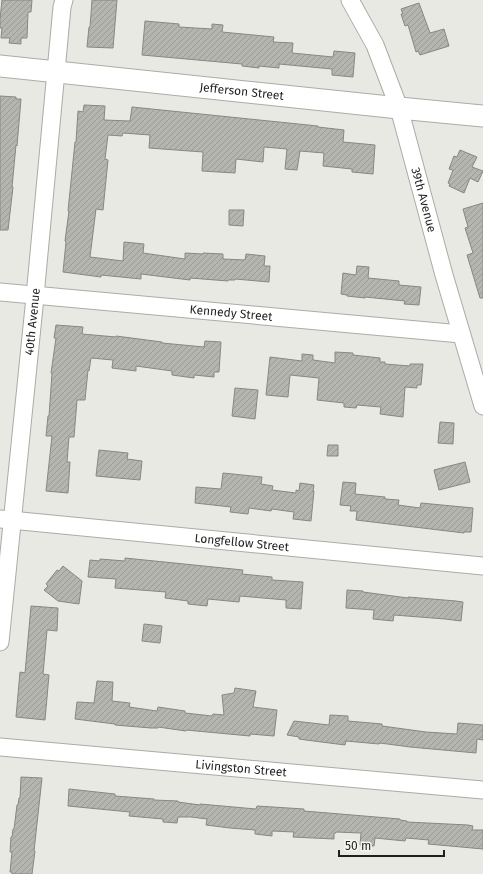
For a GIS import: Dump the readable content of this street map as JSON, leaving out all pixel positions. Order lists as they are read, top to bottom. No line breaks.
{"streets":{"street":["Jefferson Street","39th Avenue","Kennedy Street","40th Avenue","Longfellow Street","Livingston Street"]},"crossings":[["Jefferson Street","39th Avenue"],["Jefferson Street","40th Avenue"],["39th Avenue","Kennedy Street"],["Kennedy Street","40th Avenue"],["40th Avenue","Longfellow Street"]],"scale_bar":"50 m"}
